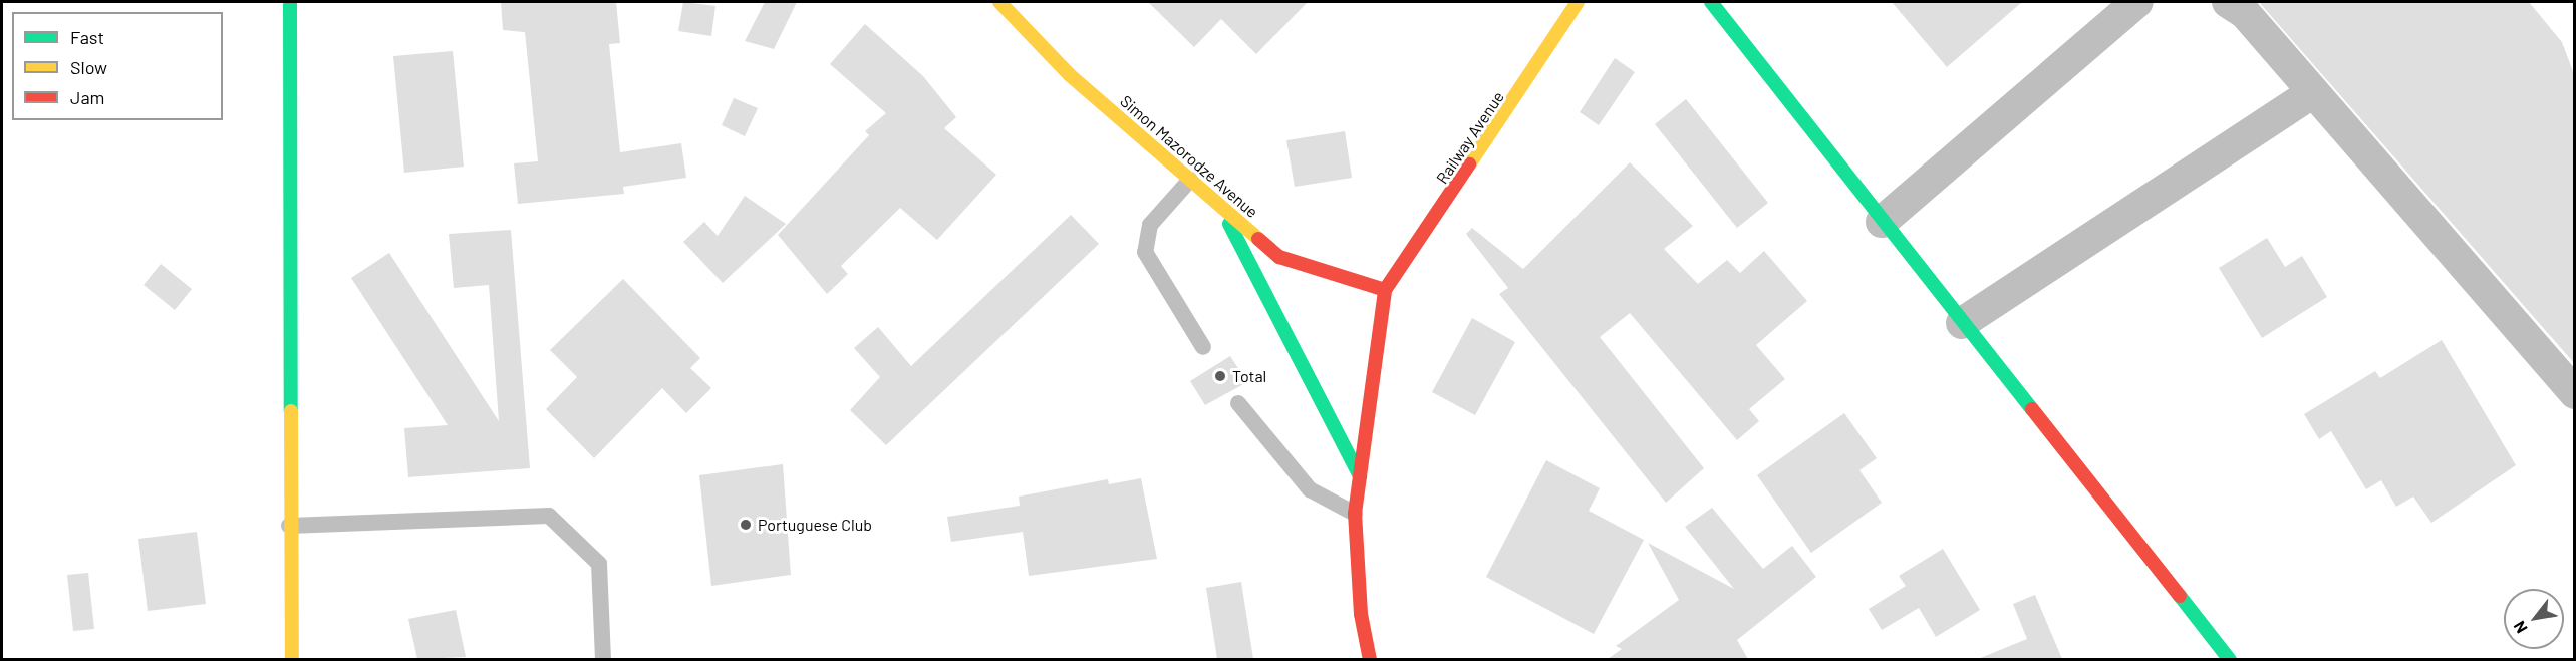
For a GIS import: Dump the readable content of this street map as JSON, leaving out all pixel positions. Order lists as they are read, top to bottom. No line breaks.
{"streets":{"street":["Railway Avenue","Simon Mazorodze Avenue"]},"crossings":[["Railway Avenue","Simon Mazorodze Avenue"]],"places":["Total","Portuguese Club"],"legend":["Fast","Slow","Jam"],"north":"bottom left"}
